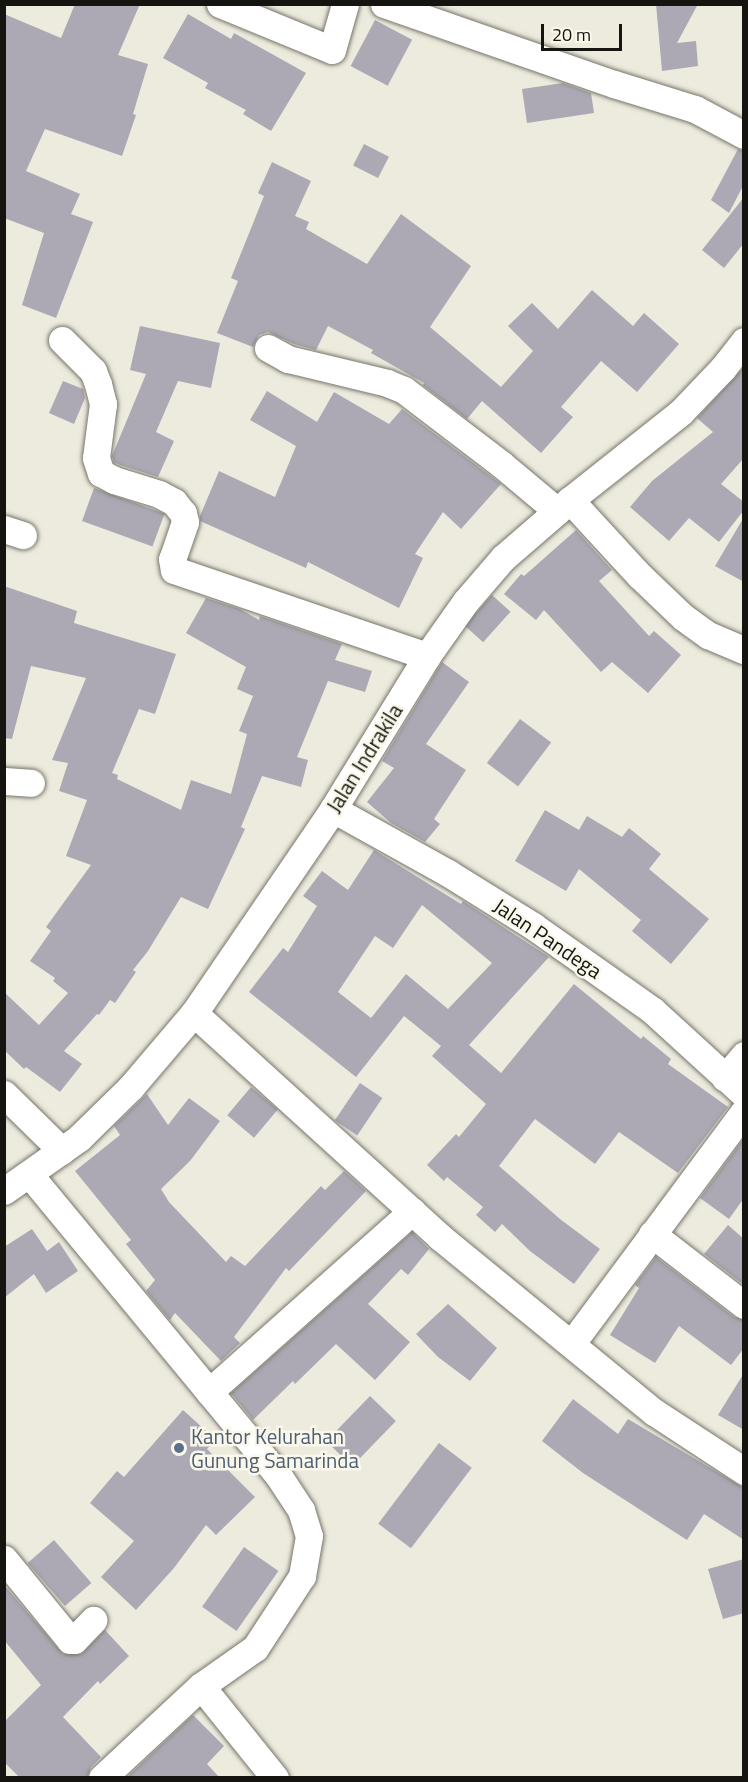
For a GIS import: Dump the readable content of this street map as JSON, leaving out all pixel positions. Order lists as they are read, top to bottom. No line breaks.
{"streets":{"street":["Jalan Indrakila","Jalan Pandega"]},"crossings":[["Jalan Indrakila","Jalan Pandega"]],"places":["Kantor Kelurahan Gunung Samarinda"],"scale_bar":"20 m"}
